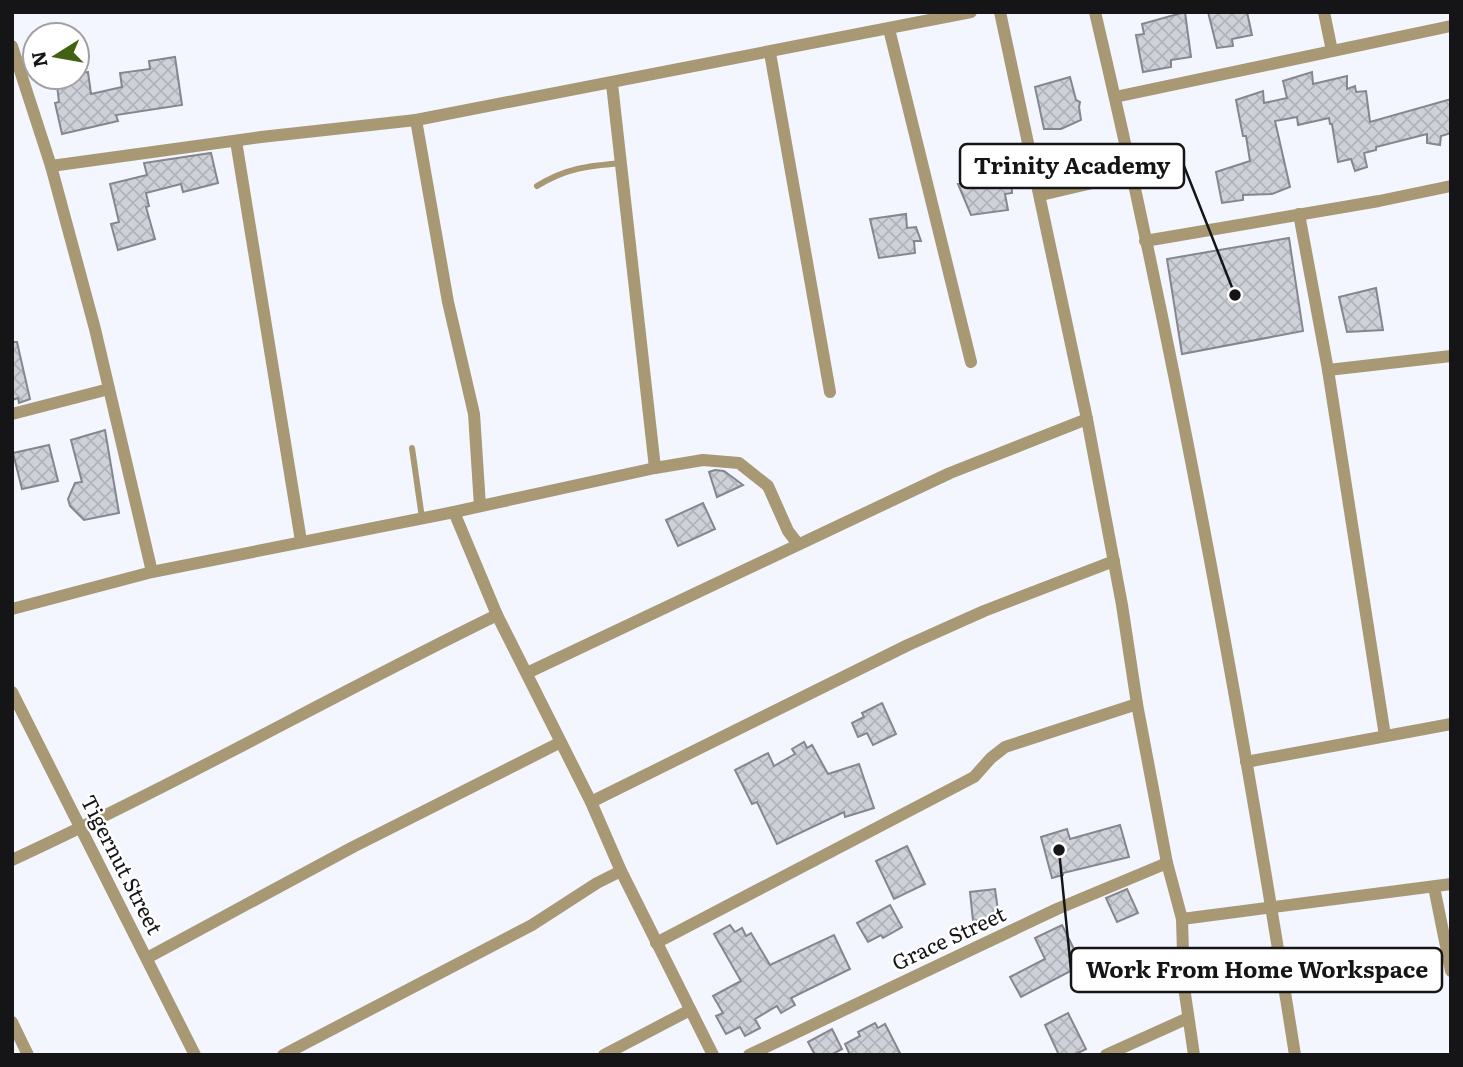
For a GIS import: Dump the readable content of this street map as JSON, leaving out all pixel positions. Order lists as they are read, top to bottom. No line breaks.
{"streets":{"street":["Tigernut Street","Grace Street"]},"places":["Trinity Academy","Work From Home Workspace"],"north":"left"}
